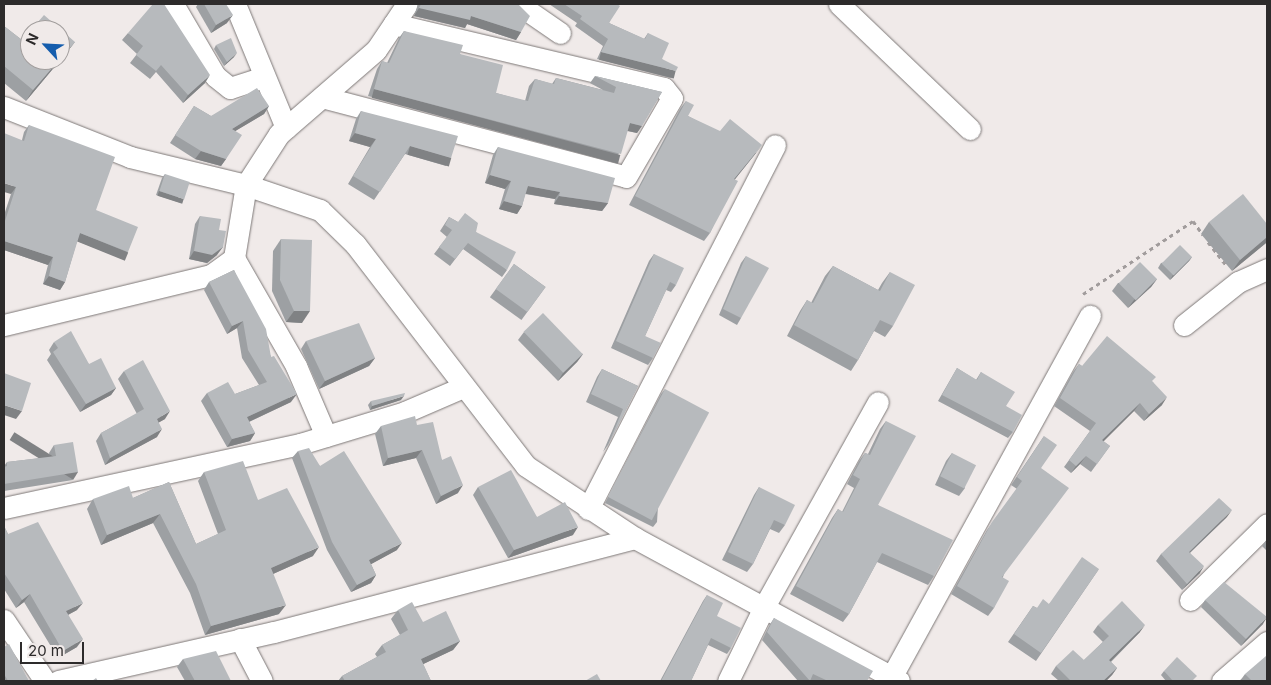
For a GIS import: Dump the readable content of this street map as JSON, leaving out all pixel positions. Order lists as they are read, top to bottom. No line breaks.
{"scale_bar":"20 m","north":"top left"}
